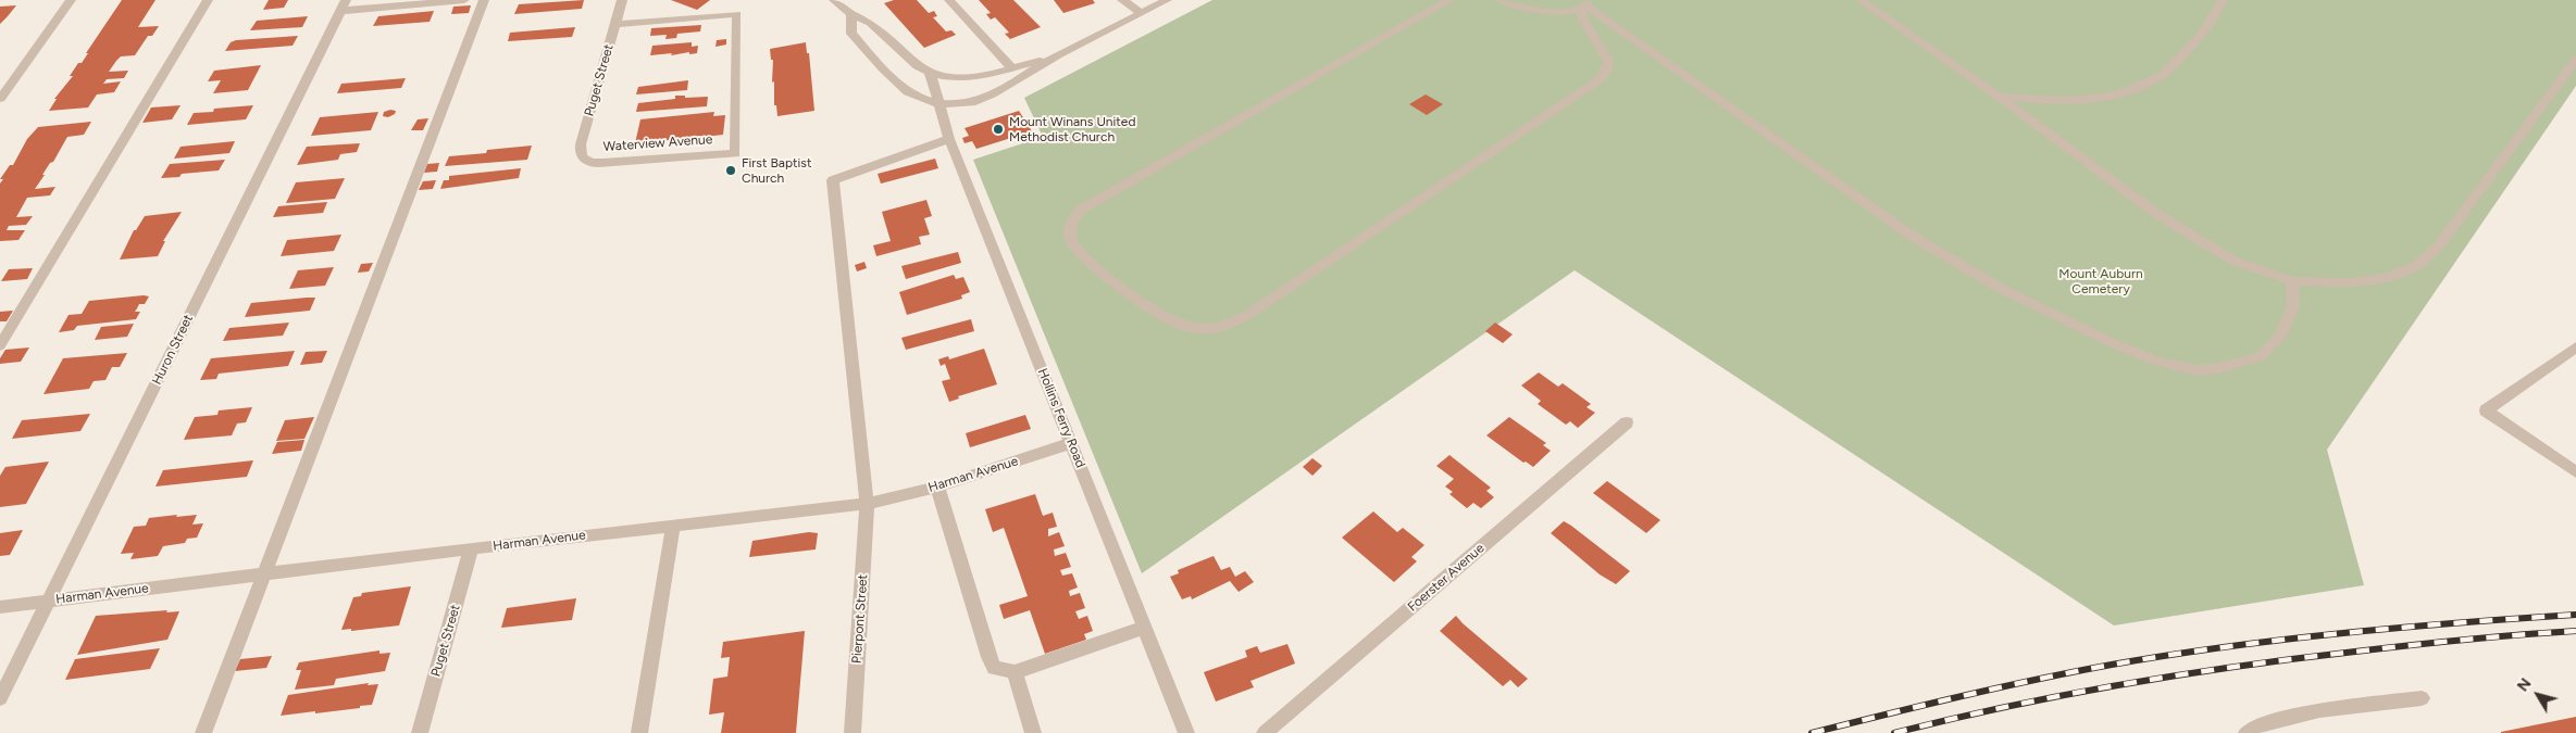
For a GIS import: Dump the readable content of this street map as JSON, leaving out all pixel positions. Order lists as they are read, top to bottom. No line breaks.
{"streets":{"street":["Puget Street","Waterview Avenue","Huron Street","Hollins Ferry Road","Harman Avenue","Foerster Avenue","Pierpont Street"]},"crossings":[["Puget Street","Waterview Avenue"],["Puget Street","Harman Avenue"],["Huron Street","Harman Avenue"],["Hollins Ferry Road","Harman Avenue"],["Hollins Ferry Road","Pierpont Street"],["Harman Avenue","Pierpont Street"]],"parks":["Mount Auburn Cemetery"],"places":["Mount Winans United Methodist Church","First Baptist Church"],"north":"top left"}
